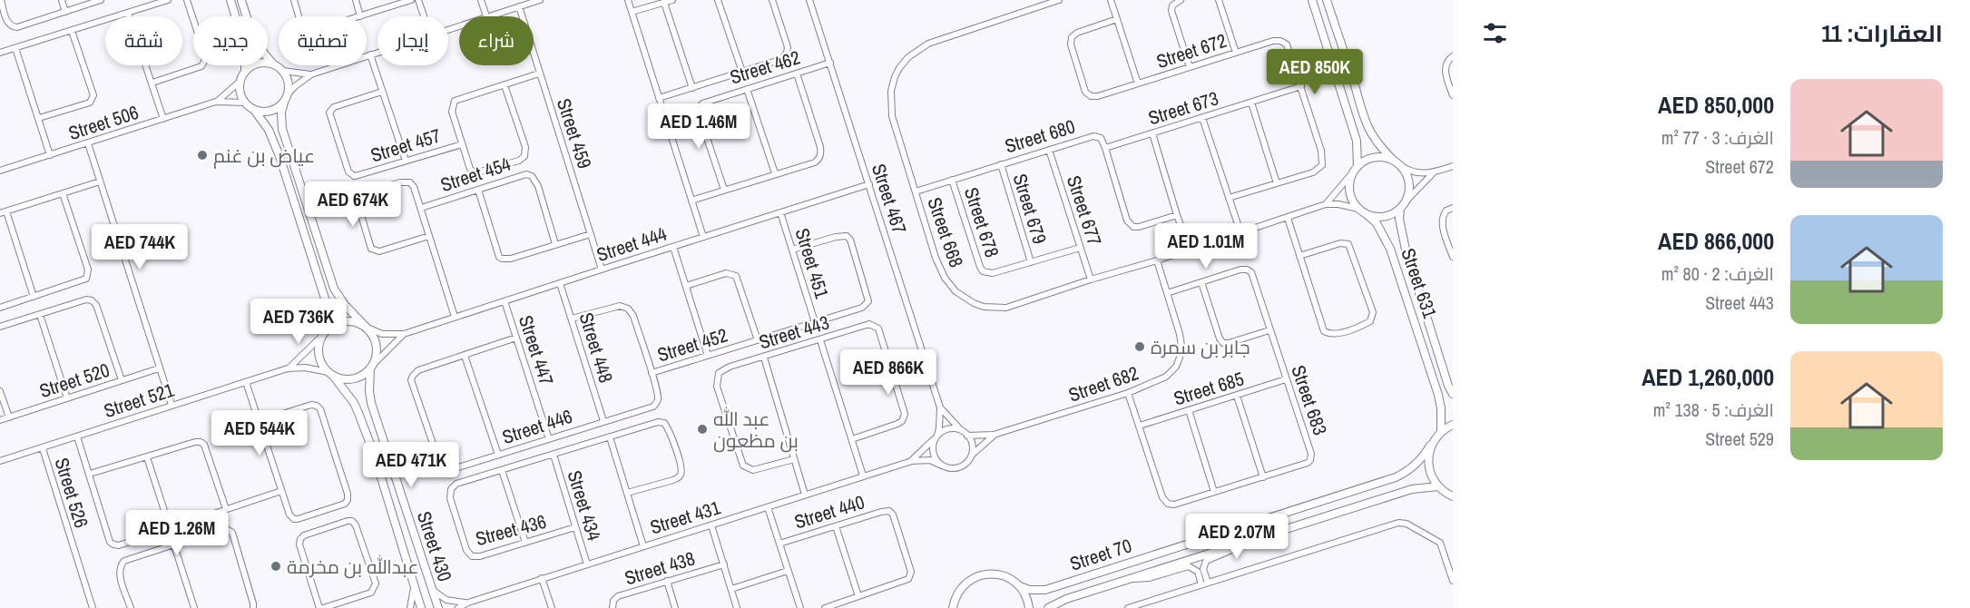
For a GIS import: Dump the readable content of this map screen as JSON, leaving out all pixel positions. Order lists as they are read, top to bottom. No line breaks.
{"streets":{"main road":["Street 631","Street 70"],"street":["Street 672","Street 462","Street 673","Street 506","Street 459","Street 680","Street 457","Street 454","Street 467","Street 679","Street 677","Street 678","Street 668","Street 444","Street 451","Street 443","Street 452","Street 448","Street 447","Street 520","Street 682","Street 685","Street 521","Street 683","Street 446","Street 526","Street 434","Street 440","Street 431","Street 436","Street 430","Street 438"]},"crossings":[["Street 672","Street 673"],["Street 462","Street 467"],["Street 673","Street 680"],["Street 459","Street 444"],["Street 680","Street 679"],["Street 680","Street 677"],["Street 680","Street 678"],["Street 680","Street 668"],["Street 467","Street 444"],["Street 467","Street 682"],["Street 467","Street 431"],["Street 679","Street 678"],["Street 677","Street 678"],["Street 677","Street 668"],["Street 668","Street 631"],["Street 668","Street 682"],["Street 444","Street 451"],["Street 444","Street 448"],["Street 444","Street 447"],["Street 444","Street 521"],["Street 444","Street 430"],["Street 451","Street 452"],["Street 631","Street 70"],["Street 452","Street 446"],["Street 448","Street 446"],["Street 447","Street 446"],["Street 682","Street 683"],["Street 682","Street 431"],["Street 685","Street 683"],["Street 521","Street 526"],["Street 521","Street 430"],["Street 434","Street 431"],["Street 434","Street 436"],["Street 440","Street 431"],["Street 431","Street 430"],["Street 431","Street 438"]],"places":["عياض بن غنم","جابر بن سمرة","عبد الله بن مظعون","عبدالله بن مخرمة"],"page":{"heading":"العقارات: 11","chip":["شراء","إيجار","تصفية","جديد","شقة"],"price":["AED 850K","AED 1.46M","AED 674K","AED 1.01M","AED 744K","AED 736K","AED 866K","AED 544K","AED 471K","AED 1.26M","AED 2.07M"],"list":[{"name":"AED 850,000","note":"الغرف: 3 · 77 m² · Street 672"},{"name":"AED 866,000","note":"الغرف: 2 · 80 m² · Street 443"},{"name":"AED 1,260,000","note":"الغرف: 5 · 138 m² · Street 529"}]}}
